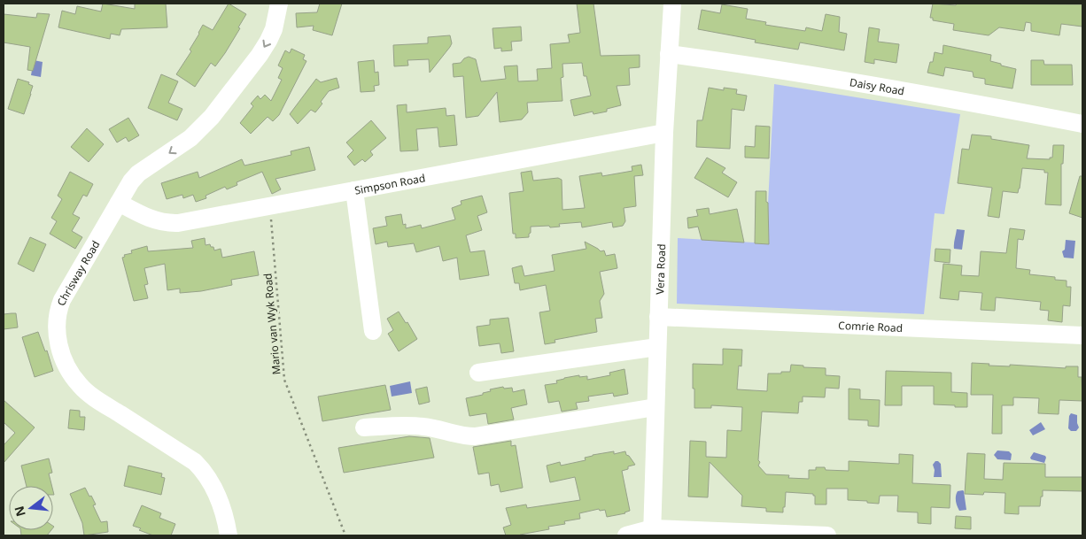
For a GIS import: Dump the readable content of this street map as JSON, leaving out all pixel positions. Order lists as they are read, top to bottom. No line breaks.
{"streets":{"street":["Daisy Road","Simpson Road","Vera Road","Chrisway Road","Comrie Road"],"path":["Mario van Wyk Road"]},"crossings":[["Daisy Road","Vera Road"],["Simpson Road","Vera Road"],["Simpson Road","Chrisway Road"],["Simpson Road","Mario van Wyk Road"],["Vera Road","Comrie Road"]],"one_way":["Chrisway Road"],"north":"left"}
